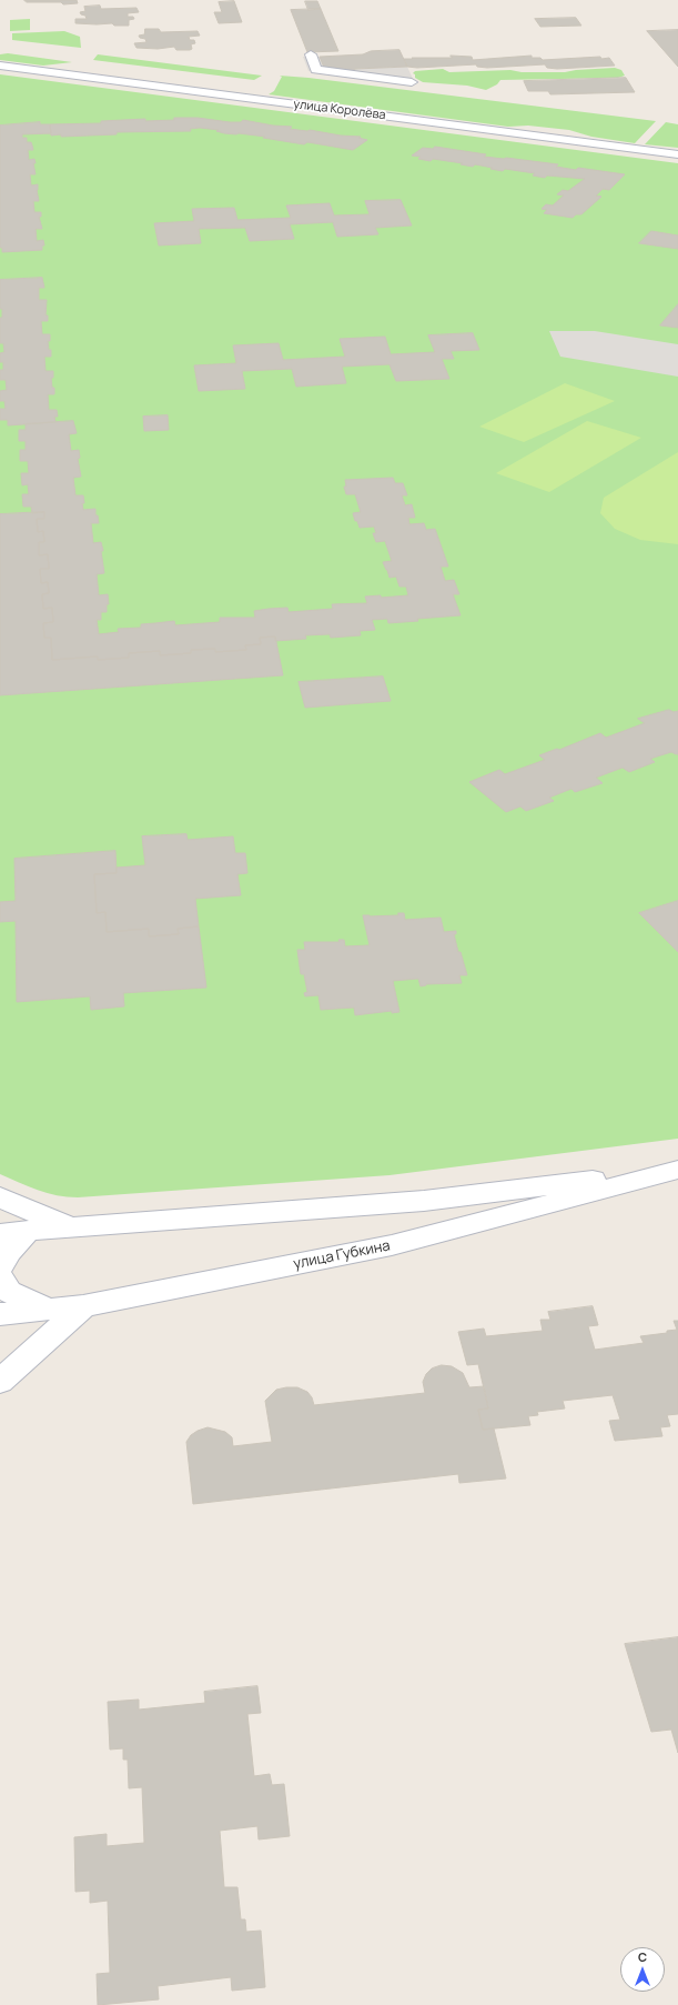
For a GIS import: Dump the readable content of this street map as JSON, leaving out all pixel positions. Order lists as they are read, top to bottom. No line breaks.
{"streets":{"street":["улица Королёва","улица Губкина"]},"north":"top"}
